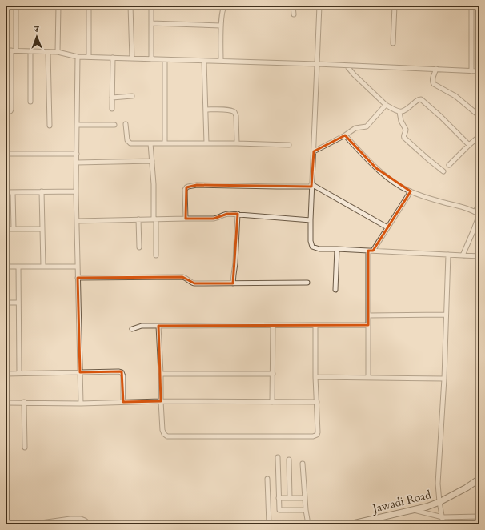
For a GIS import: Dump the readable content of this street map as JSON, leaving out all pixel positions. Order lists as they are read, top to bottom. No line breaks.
{"streets":{"street":["Jawadi Road"]},"north":"top"}
